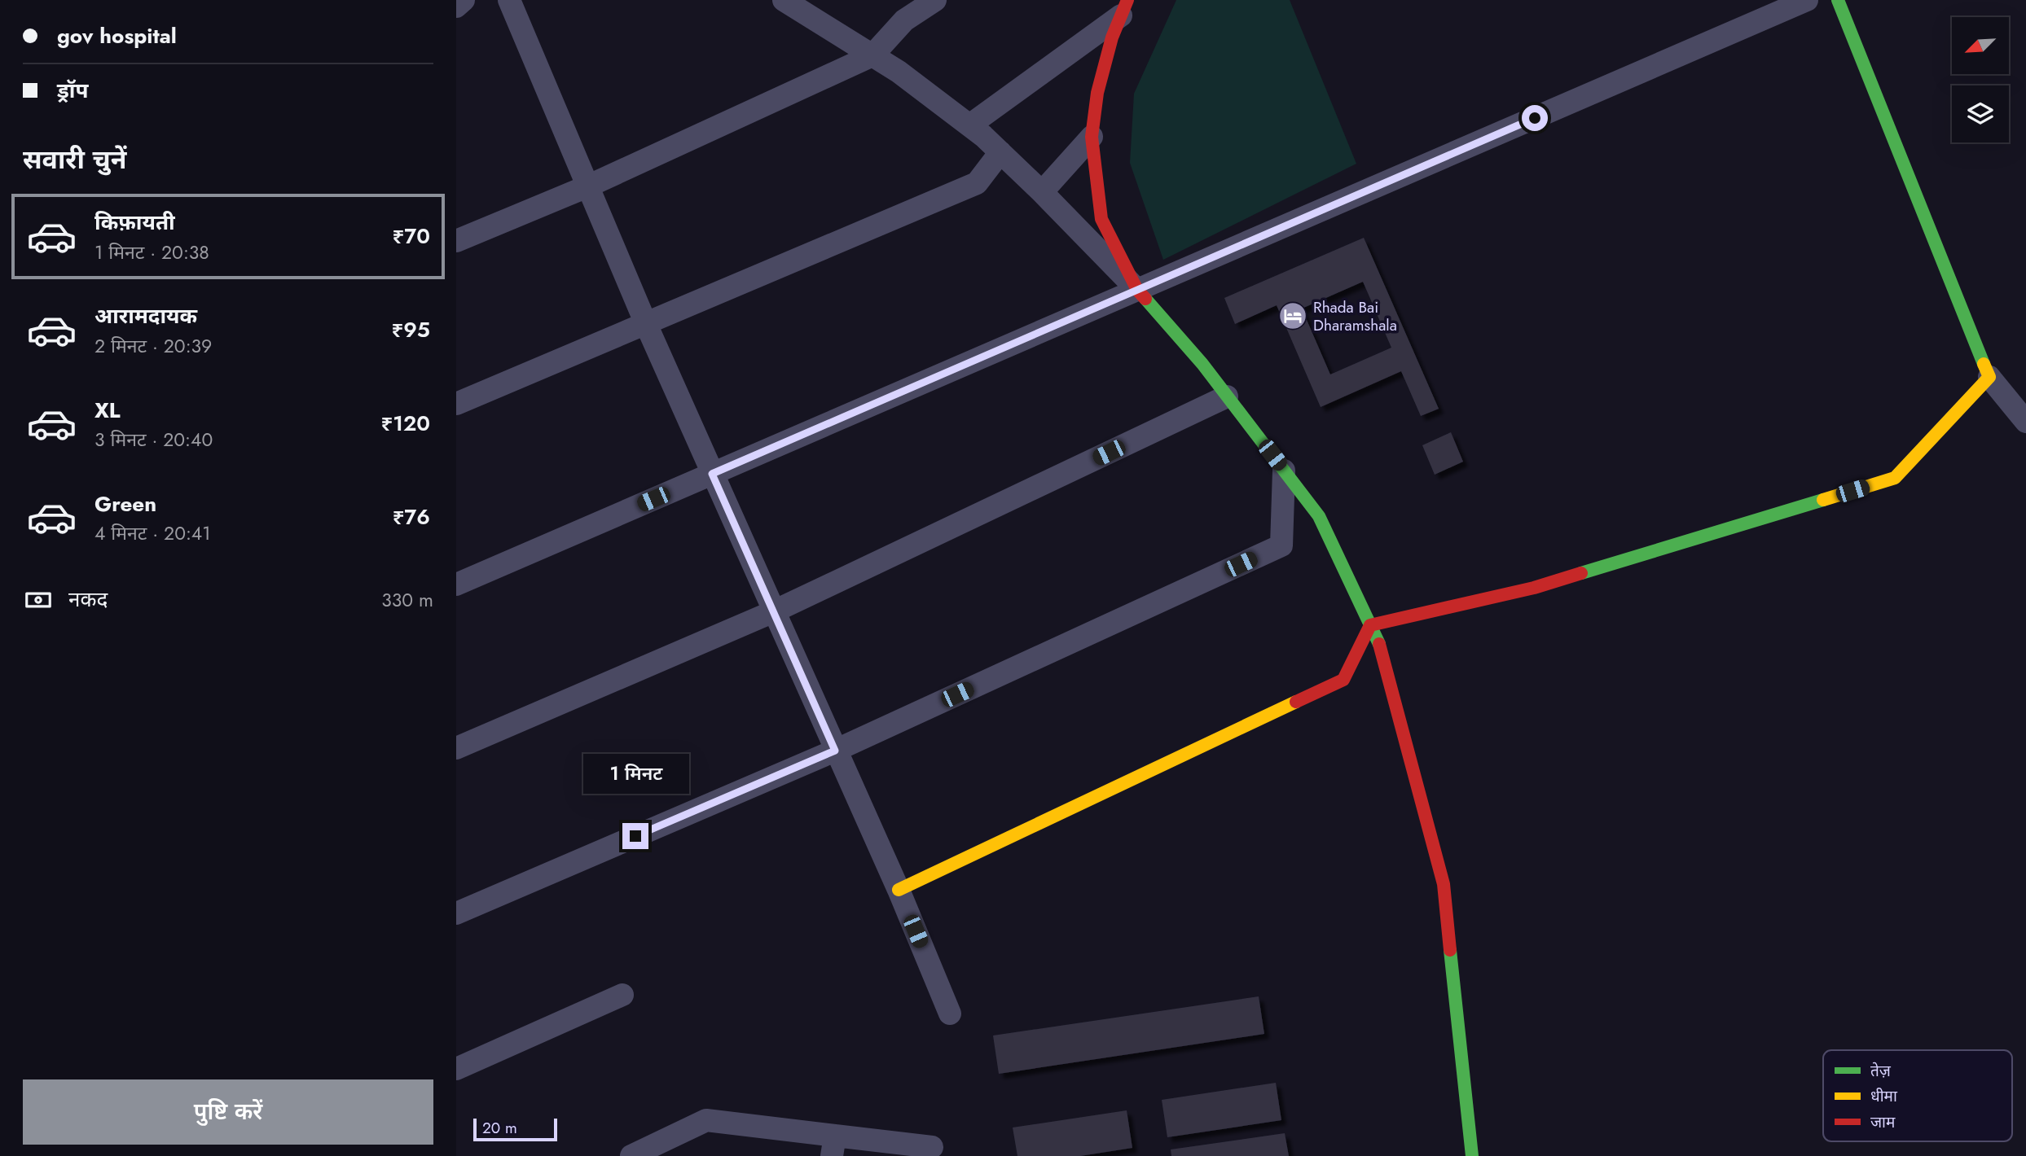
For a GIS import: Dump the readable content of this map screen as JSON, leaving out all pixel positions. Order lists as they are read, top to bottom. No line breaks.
{"places":{"hotel":["Rhada Bai Dharamshala"]},"legend":["तेज़","धीमा","जाम"],"scale_bar":"20 m","north":"bottom left","page":{"banner":["gov hospital","ड्रॉप"],"heading":"सवारी चुनें","list":[{"name":"किफ़ायती","note":"1 मिनट · 20:38","value":"₹70"},{"name":"आरामदायक","note":"2 मिनट · 20:39","value":"₹95"},{"name":"XL","note":"3 मिनट · 20:40","value":"₹120"},{"name":"Green","note":"4 मिनट · 20:41","value":"₹76"}],"pay":["नकद","330 m"],"bubble":"1 मिनट","buttons":"पुष्टि करें","scale":"20 m"}}
